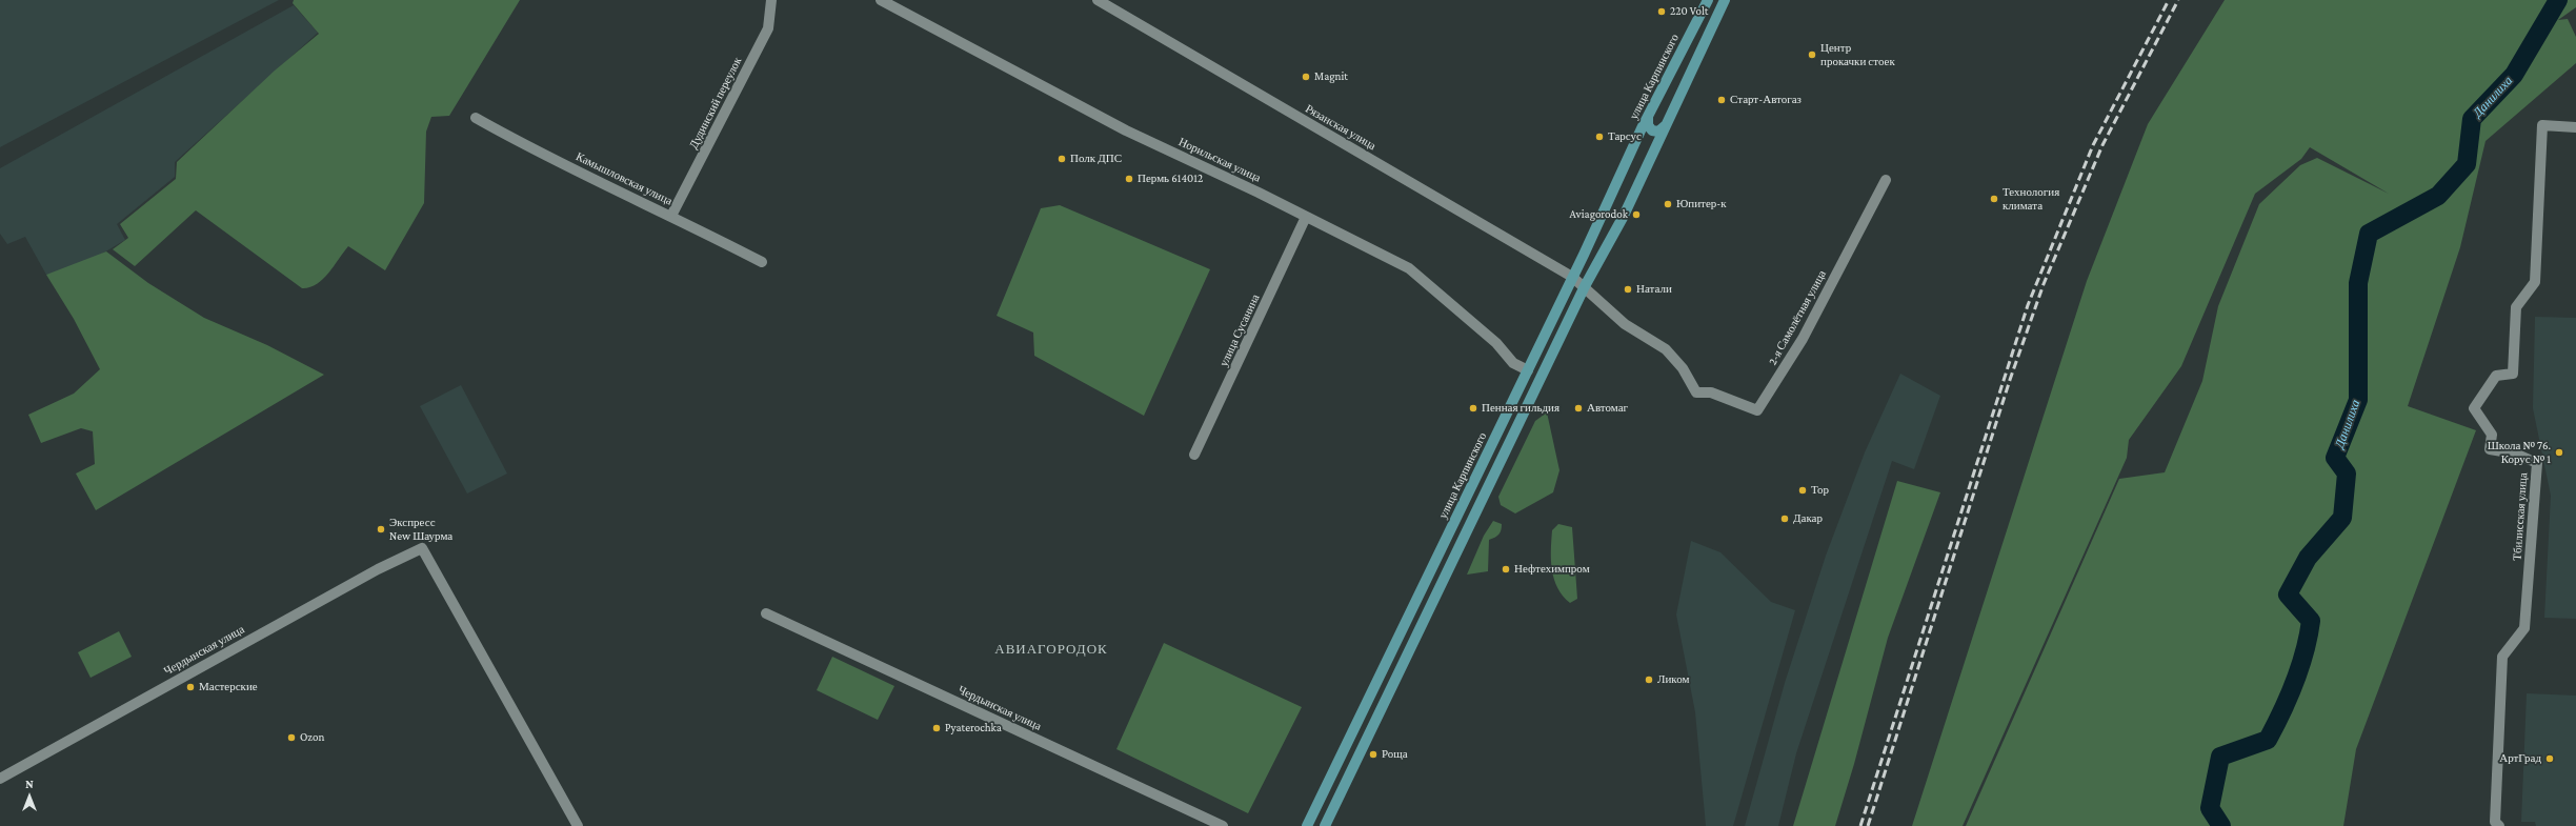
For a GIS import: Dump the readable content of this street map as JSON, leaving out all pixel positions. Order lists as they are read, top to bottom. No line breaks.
{"streets":{"main road":["улица Карпинского"],"street":["Дудинский переулок","Рязанская улица","Норильская улица","Камышловская улица","2-я Самолётная улица","улица Сусанина","Тбилисская улица","Чердынская улица"]},"crossings":[["улица Карпинского","Рязанская улица"],["улица Карпинского","Норильская улица"],["Дудинский переулок","Камышловская улица"],["Рязанская улица","2-я Самолётная улица"],["Норильская улица","улица Сусанина"]],"districts":["АВИАГОРОДОК"],"water":["Данилиха"],"places":["220 Volt","Центр прокачки стоек","Magnit","Старт-Автогаз","Тарсус","Полк ДПС","Пермь 614012","Технология климата","Юпитер-к","Aviagorodok","Натали","Пенная гильдия","Автомаг","Школа № 76. Корус № 1","Тор","Дакар","Экспресс New Шаурма","Нефтехимпром","Ликом","Мастерские","Pyaterochka","Ozon","Роща","АртГрад"],"north":"top"}
